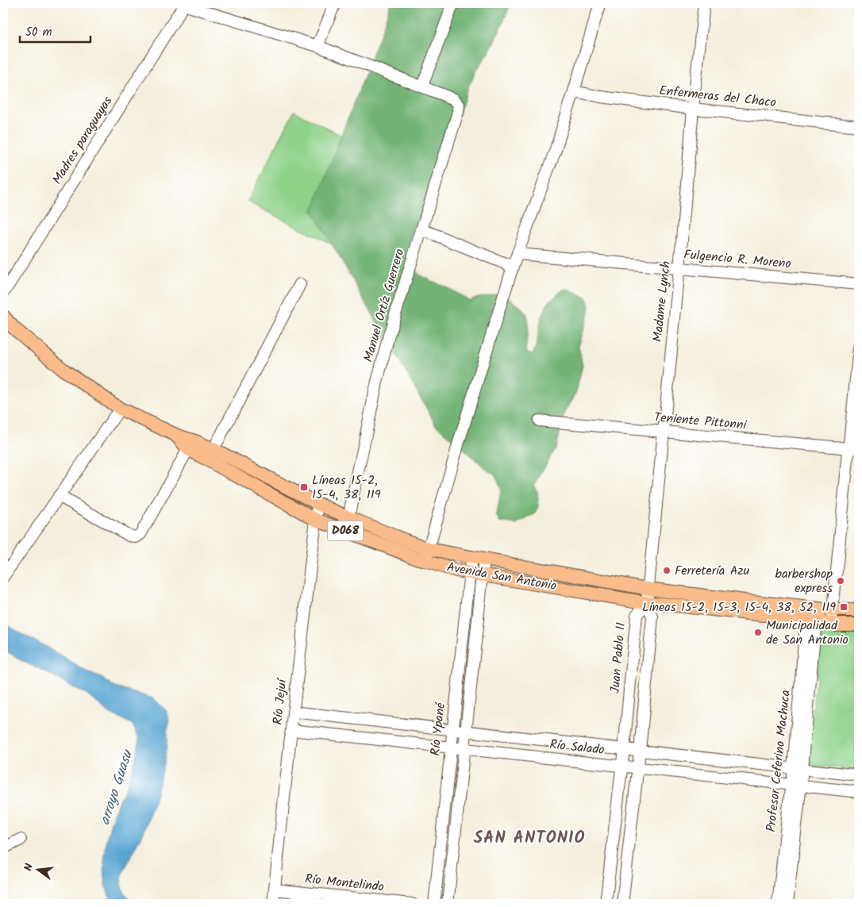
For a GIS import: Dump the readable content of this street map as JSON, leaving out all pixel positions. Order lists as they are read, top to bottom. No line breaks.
{"streets":{"main road":["D068","Avenida San Antonio"],"street":["Enfermeras del Chaco","Madres paraguayas","Fulgencio R. Moreno","Madame Lynch","Manuel Ortíz Guerrero","Teniente Pittonni","Juan Pablo II","Río Jejuí","Río Ypané","Río Salado","Profesor Ceferino Machuca","Río Montelindo"]},"crossings":[["Enfermeras del Chaco","Madame Lynch"],["Fulgencio R. Moreno","Madame Lynch"],["Madame Lynch","Teniente Pittonni"],["Madame Lynch","Avenida San Antonio"],["Madame Lynch","Juan Pablo II"],["Manuel Ortíz Guerrero","Avenida San Antonio"],["Avenida San Antonio","Juan Pablo II"],["Avenida San Antonio","Río Jejuí"],["Avenida San Antonio","Río Ypané"],["Avenida San Antonio","Profesor Ceferino Machuca"],["Juan Pablo II","Río Salado"],["Río Jejuí","Río Salado"],["Río Jejuí","Río Montelindo"],["Río Ypané","Río Salado"],["Río Salado","Profesor Ceferino Machuca"]],"districts":["SAN ANTONIO"],"water":["arroyo Guasu"],"places":{"transit":["Líneas 15-2, 15-4, 38, 119","Líneas 15-2, 15-3, 15-4, 38, 52, 119"],"other":["Ferretería Azu","barbershop express","Municipalidad de San Antonio"]},"scale_bar":"50 m","north":"left"}
